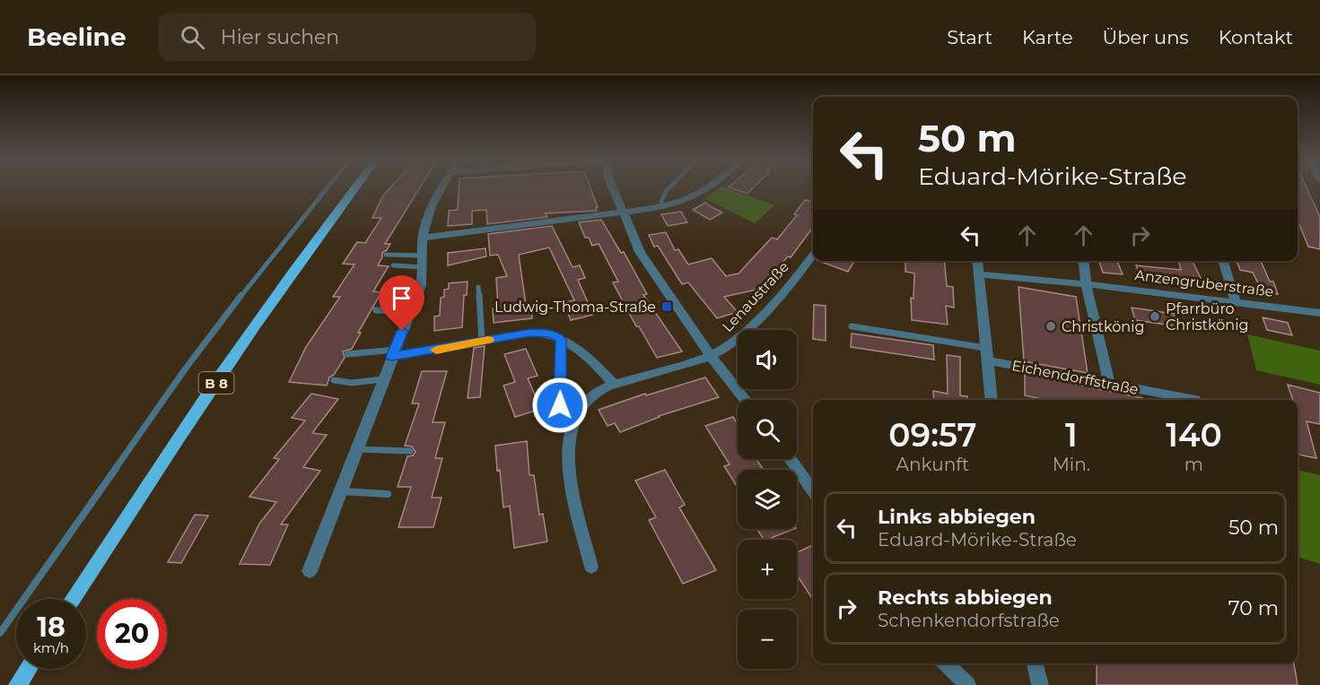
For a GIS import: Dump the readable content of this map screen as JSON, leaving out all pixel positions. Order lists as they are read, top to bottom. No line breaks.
{"streets":{"main road":["B 8"],"street":["Anzengruberstraße","Lenaustraße","Eichendorffstraße"]},"crossings":[["Anzengruberstraße","Eichendorffstraße"]],"places":{"transit":["Ludwig-Thoma-Straße"],"other":["Pfarrbüro Christkönig","Christkönig"]},"page":{"header":"Beeline","search":"Hier suchen","nav":["Start","Karte","Über uns","Kontakt"],"turn":["50 m","Eduard-Mörike-Straße"],"map_buttons":["+","−"],"eta":["09:57","Ankunft","1","Min.","140","m"],"list":[{"name":"Links abbiegen","note":"Eduard-Mörike-Straße","value":"50 m"},{"name":"Rechts abbiegen","note":"Schenkendorfstraße","value":"70 m"}],"speed":"18 km/h","limit":"20"}}
